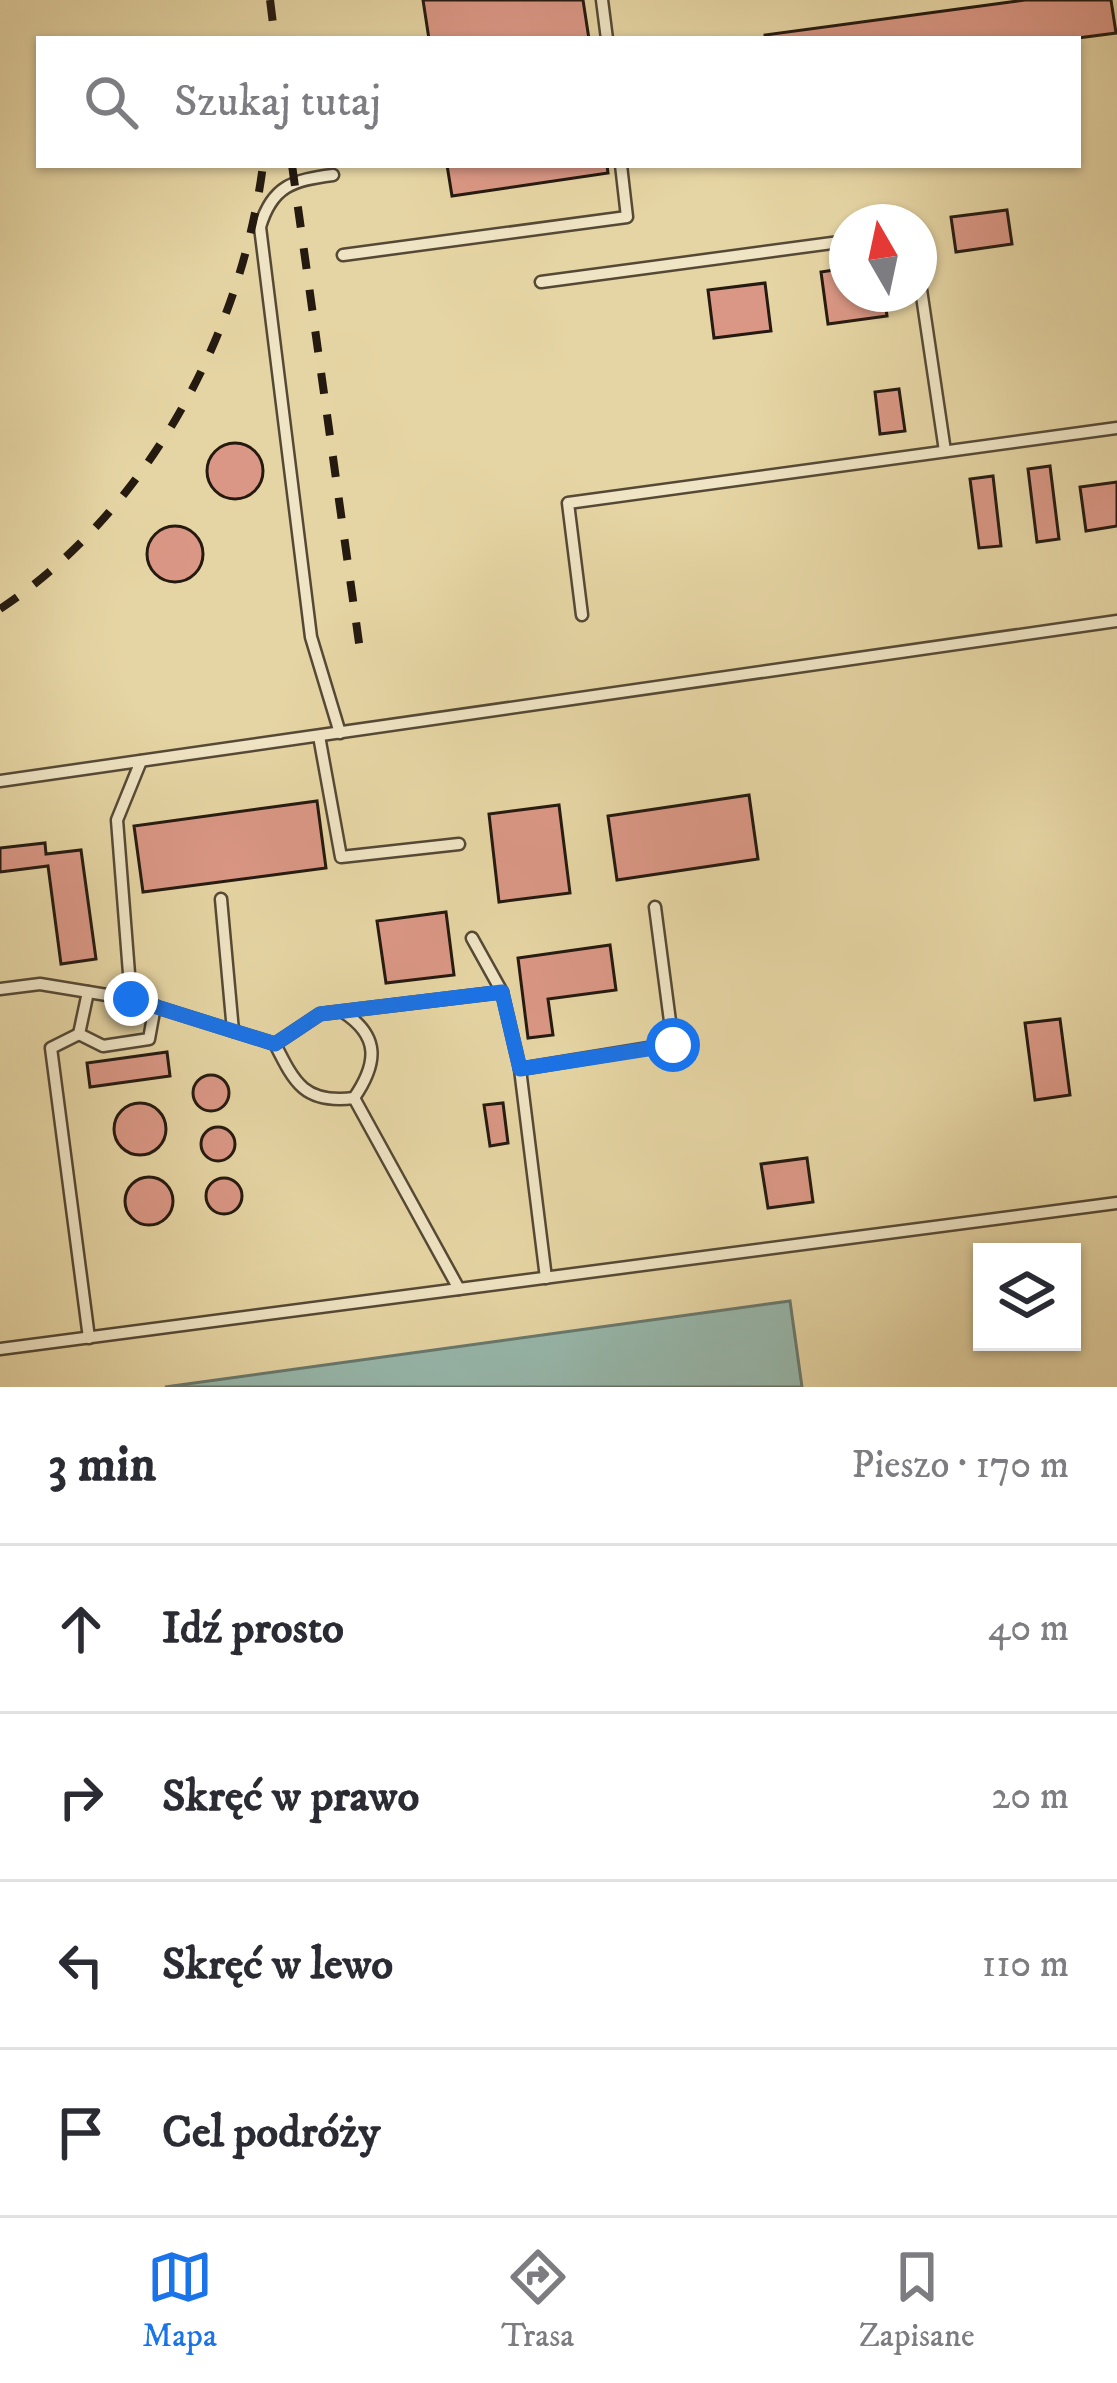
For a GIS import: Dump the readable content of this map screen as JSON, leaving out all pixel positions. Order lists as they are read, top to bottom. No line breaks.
{"north":"top","page":{"search":"Szukaj tutaj","heading":["3 min","Pieszo · 170 m"],"list":[["Idź prosto","40 m"],["Skręć w prawo","20 m"],["Skręć w lewo","110 m"],"Cel podróży"],"nav":["Mapa","Trasa","Zapisane"]}}
